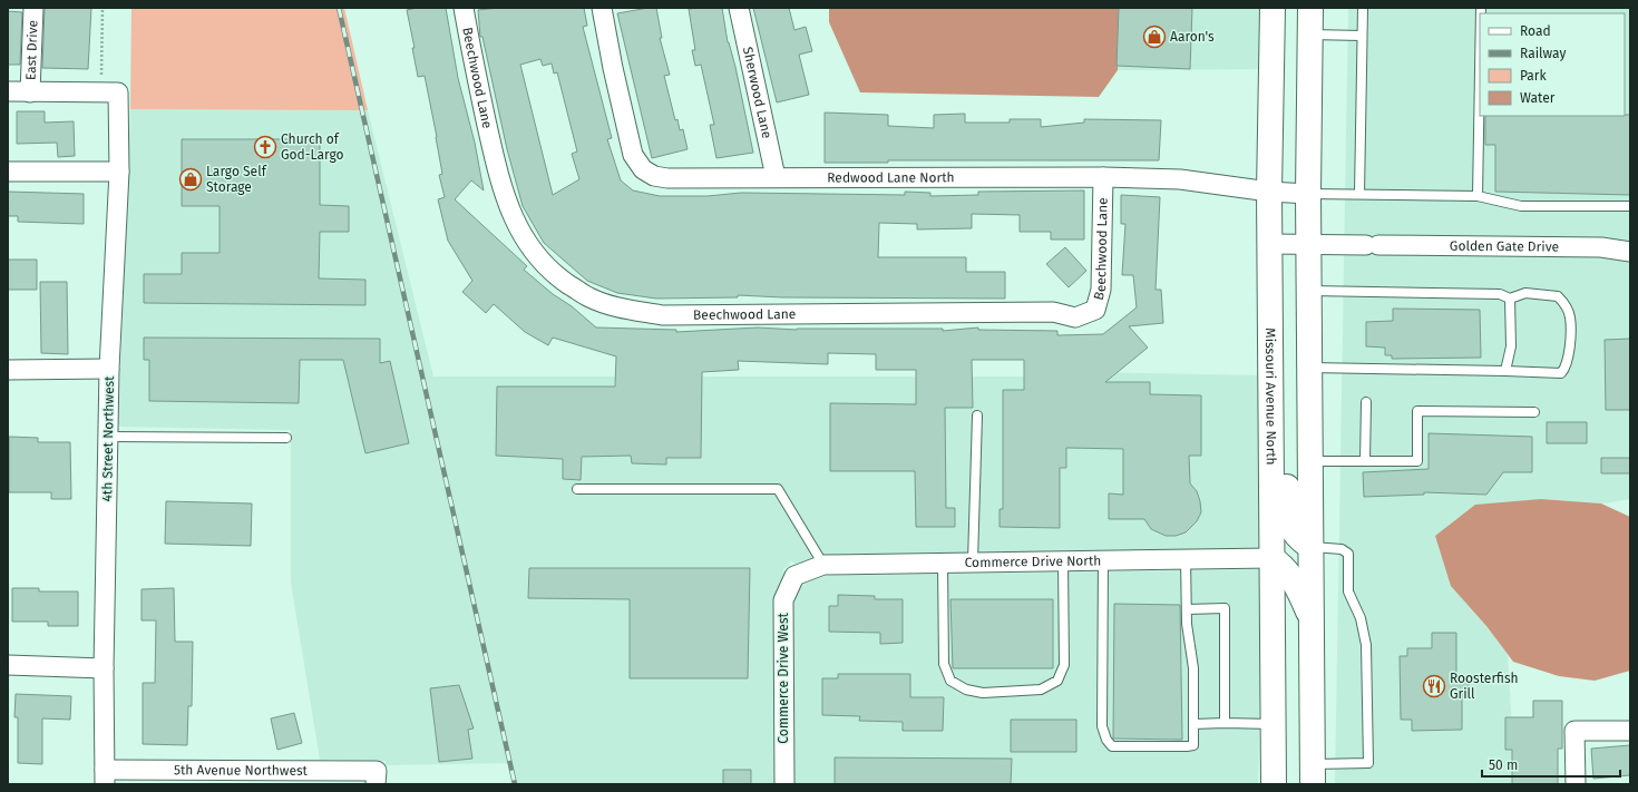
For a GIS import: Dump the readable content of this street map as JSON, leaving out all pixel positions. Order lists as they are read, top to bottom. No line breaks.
{"streets":{"main road":["Missouri Avenue North"],"street":["East Drive","Beechwood Lane","Sherwood Lane","Redwood Lane North","Golden Gate Drive","4th Street Northwest","Commerce Drive North","Commerce Drive West","5th Avenue Northwest"]},"crossings":[["Beechwood Lane","Redwood Lane North"],["Sherwood Lane","Redwood Lane North"],["Redwood Lane North","Missouri Avenue North"],["Golden Gate Drive","Missouri Avenue North"],["Missouri Avenue North","Commerce Drive North"],["4th Street Northwest","5th Avenue Northwest"],["Commerce Drive North","Commerce Drive West"]],"places":{"shop":["Aaron's","Largo Self Storage"],"church":["Church of God-Largo"],"restaurant":["Roosterfish Grill"]},"legend":["Road","Railway","Park","Water"],"scale_bar":"50 m"}
